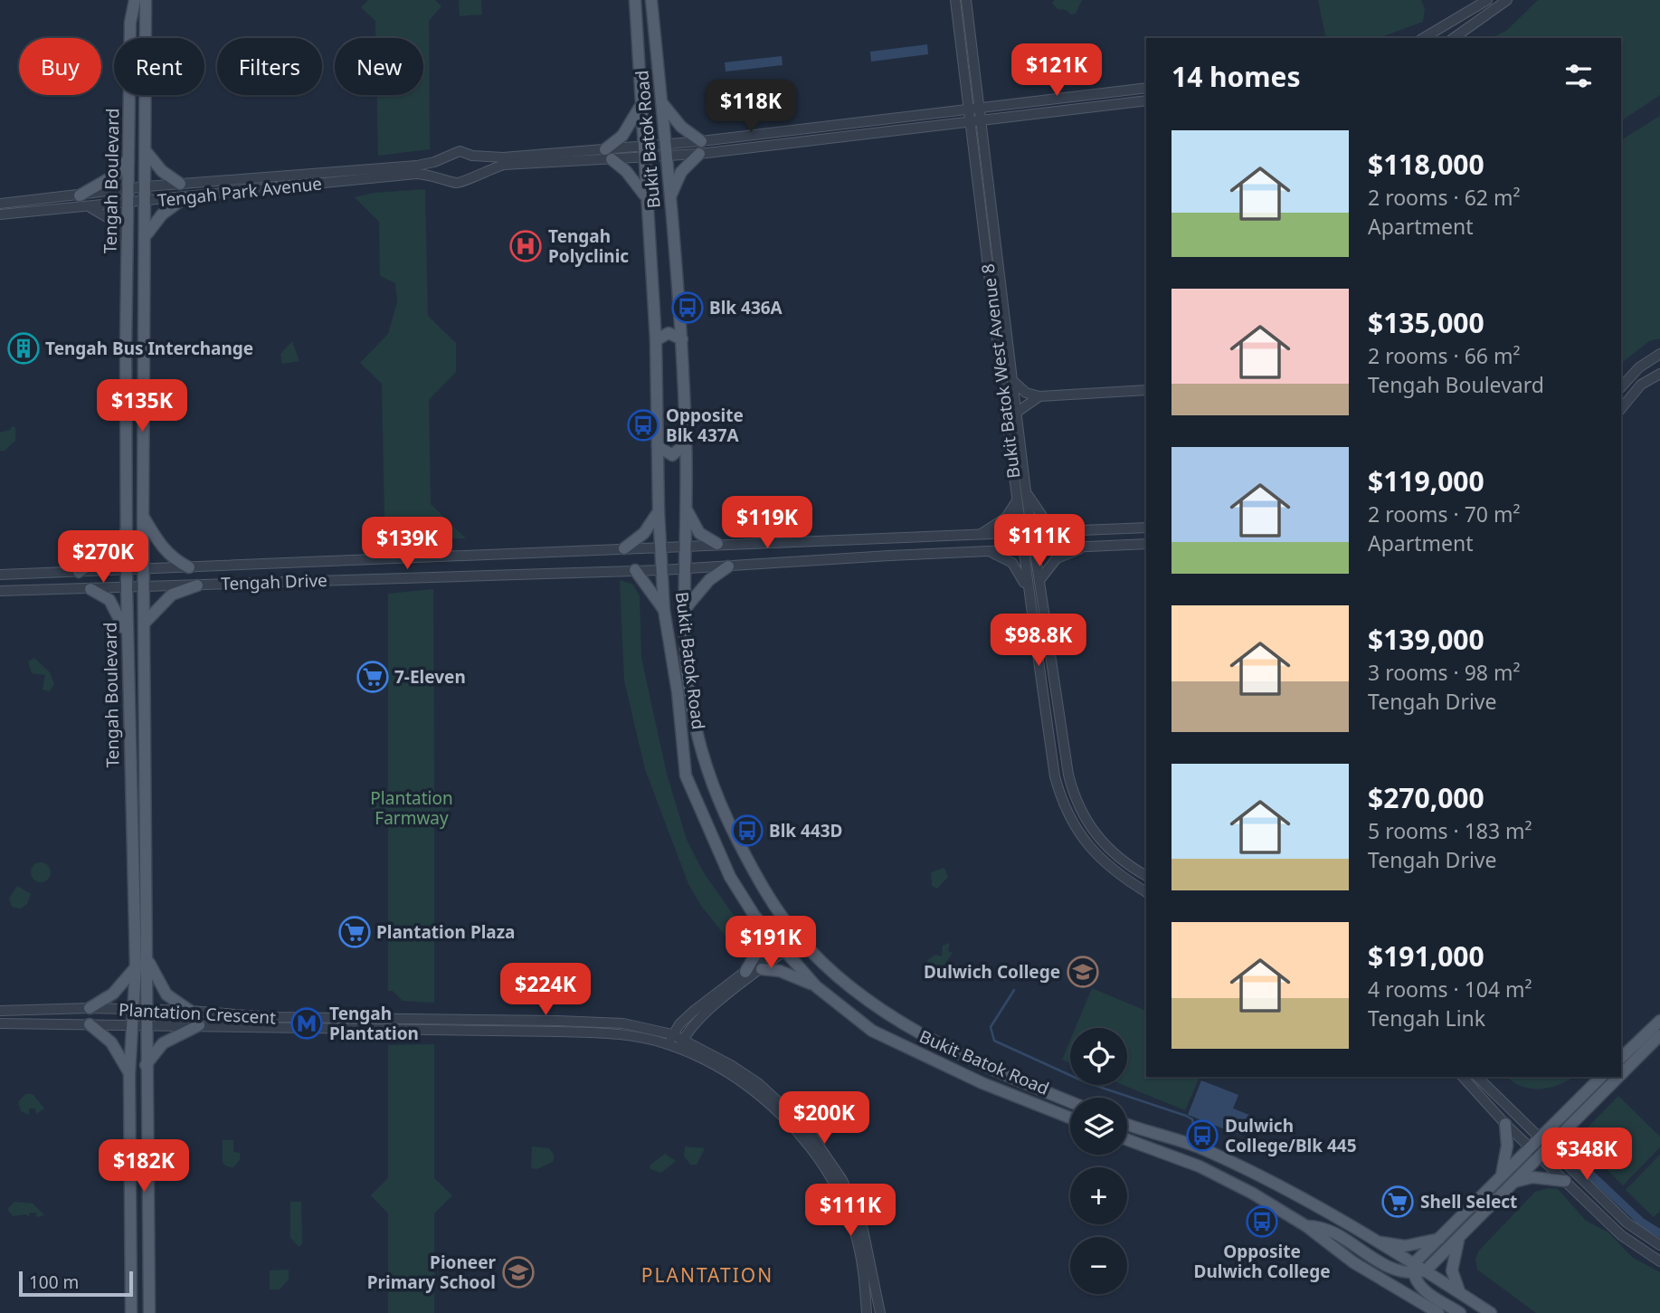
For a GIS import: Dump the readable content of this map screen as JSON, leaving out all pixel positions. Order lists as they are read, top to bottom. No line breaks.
{"streets":{"main road":["Bukit Batok Road","Tengah Boulevard"],"street":["Tengah Park Avenue","Bukit Batok West Avenue 8","Tengah Drive","Plantation Crescent"]},"crossings":[["Bukit Batok Road","Tengah Park Avenue"],["Bukit Batok Road","Tengah Drive"],["Tengah Boulevard","Tengah Park Avenue"],["Tengah Boulevard","Tengah Drive"],["Tengah Boulevard","Plantation Crescent"],["Bukit Batok West Avenue 8","Tengah Drive"]],"districts":["PLANTATION"],"parks":["Plantation Farmway"],"places":{"hospital":["Tengah Polyclinic"],"bus stop":["Blk 436A","Opposite Blk 437A","Blk 443D","Dulwich College/Blk 445","Opposite Dulwich College"],"building":["Tengah Bus Interchange"],"supermarket":["7-Eleven","Plantation Plaza","Shell Select"],"school or university":["Dulwich College","Pioneer Primary School"],"metro station":["Tengah Plantation"]},"scale_bar":"100 m","page":{"chip":["Buy","Rent","Filters","New"],"heading":"14 homes","price":["$121K","$118K","$135K","$119K","$111K","$139K","$270K","$98.8K","$191K","$224K","$200K","$348K","$182K","$111K"],"list":[{"name":"$118,000","note":"2 rooms · 62 m² · Apartment"},{"name":"$135,000","note":"2 rooms · 66 m² · Tengah Boulevard"},{"name":"$119,000","note":"2 rooms · 70 m² · Apartment"},{"name":"$139,000","note":"3 rooms · 98 m² · Tengah Drive"},{"name":"$270,000","note":"5 rooms · 183 m² · Tengah Drive"},{"name":"$191,000","note":"4 rooms · 104 m² · Tengah Link"}],"map_buttons":["+","−"],"scale":"100 m"}}
